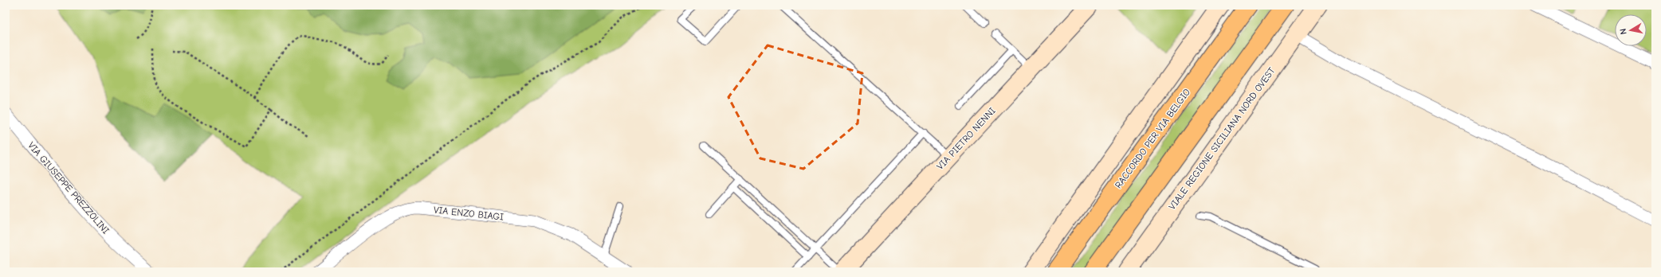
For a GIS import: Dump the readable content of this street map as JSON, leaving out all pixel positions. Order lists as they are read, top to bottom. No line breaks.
{"streets":{"highway":["RACCORDO PER VIA BELGIO"],"street":["VIA PIETRO NENNI","VIALE REGIONE SICILIANA NORD OVEST","VIA GIUSEPPE PREZZOLINI","VIA ENZO BIAGI"]},"north":"left"}
